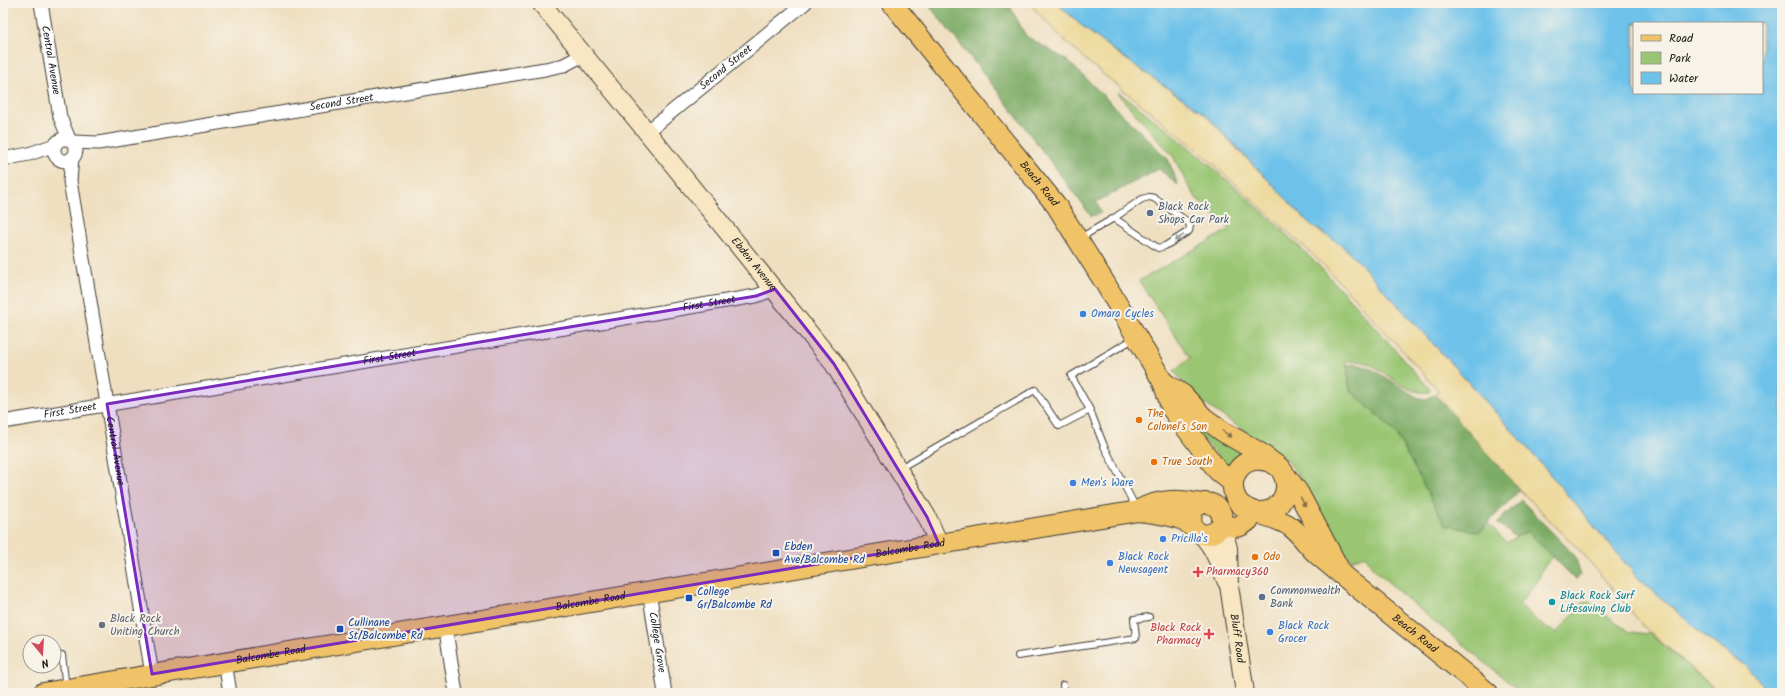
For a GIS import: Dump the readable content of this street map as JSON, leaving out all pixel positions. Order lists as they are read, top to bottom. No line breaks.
{"streets":{"main road":["Beach Road","Balcombe Road"],"street":["Central Avenue","Second Street","Ebden Avenue","First Street","Bluff Road","College Grove"]},"crossings":[["Central Avenue","Second Street"],["Central Avenue","First Street"],["Central Avenue","Balcombe Road"],["Second Street","Ebden Avenue"],["Ebden Avenue","First Street"],["Ebden Avenue","Balcombe Road"],["Balcombe Road","Bluff Road"],["Balcombe Road","College Grove"]],"places":{"other":["Black Rock Shops Car Park","Omara Cycles","The Colonel's Son","True South","Men's Ware","Pricilla's","Odo","Black Rock Newsagent","Commonwealth Bank","Black Rock Surf Lifesaving Club","Black Rock Uniting Church","Black Rock Grocer"],"transit":["Ebden Ave/Balcombe Rd","College Gr/Balcombe Rd","Cullinane St/Balcombe Rd"],"health":["Pharmacy360","Black Rock Pharmacy"]},"legend":["Road","Park","Water"],"north":"bottom"}
